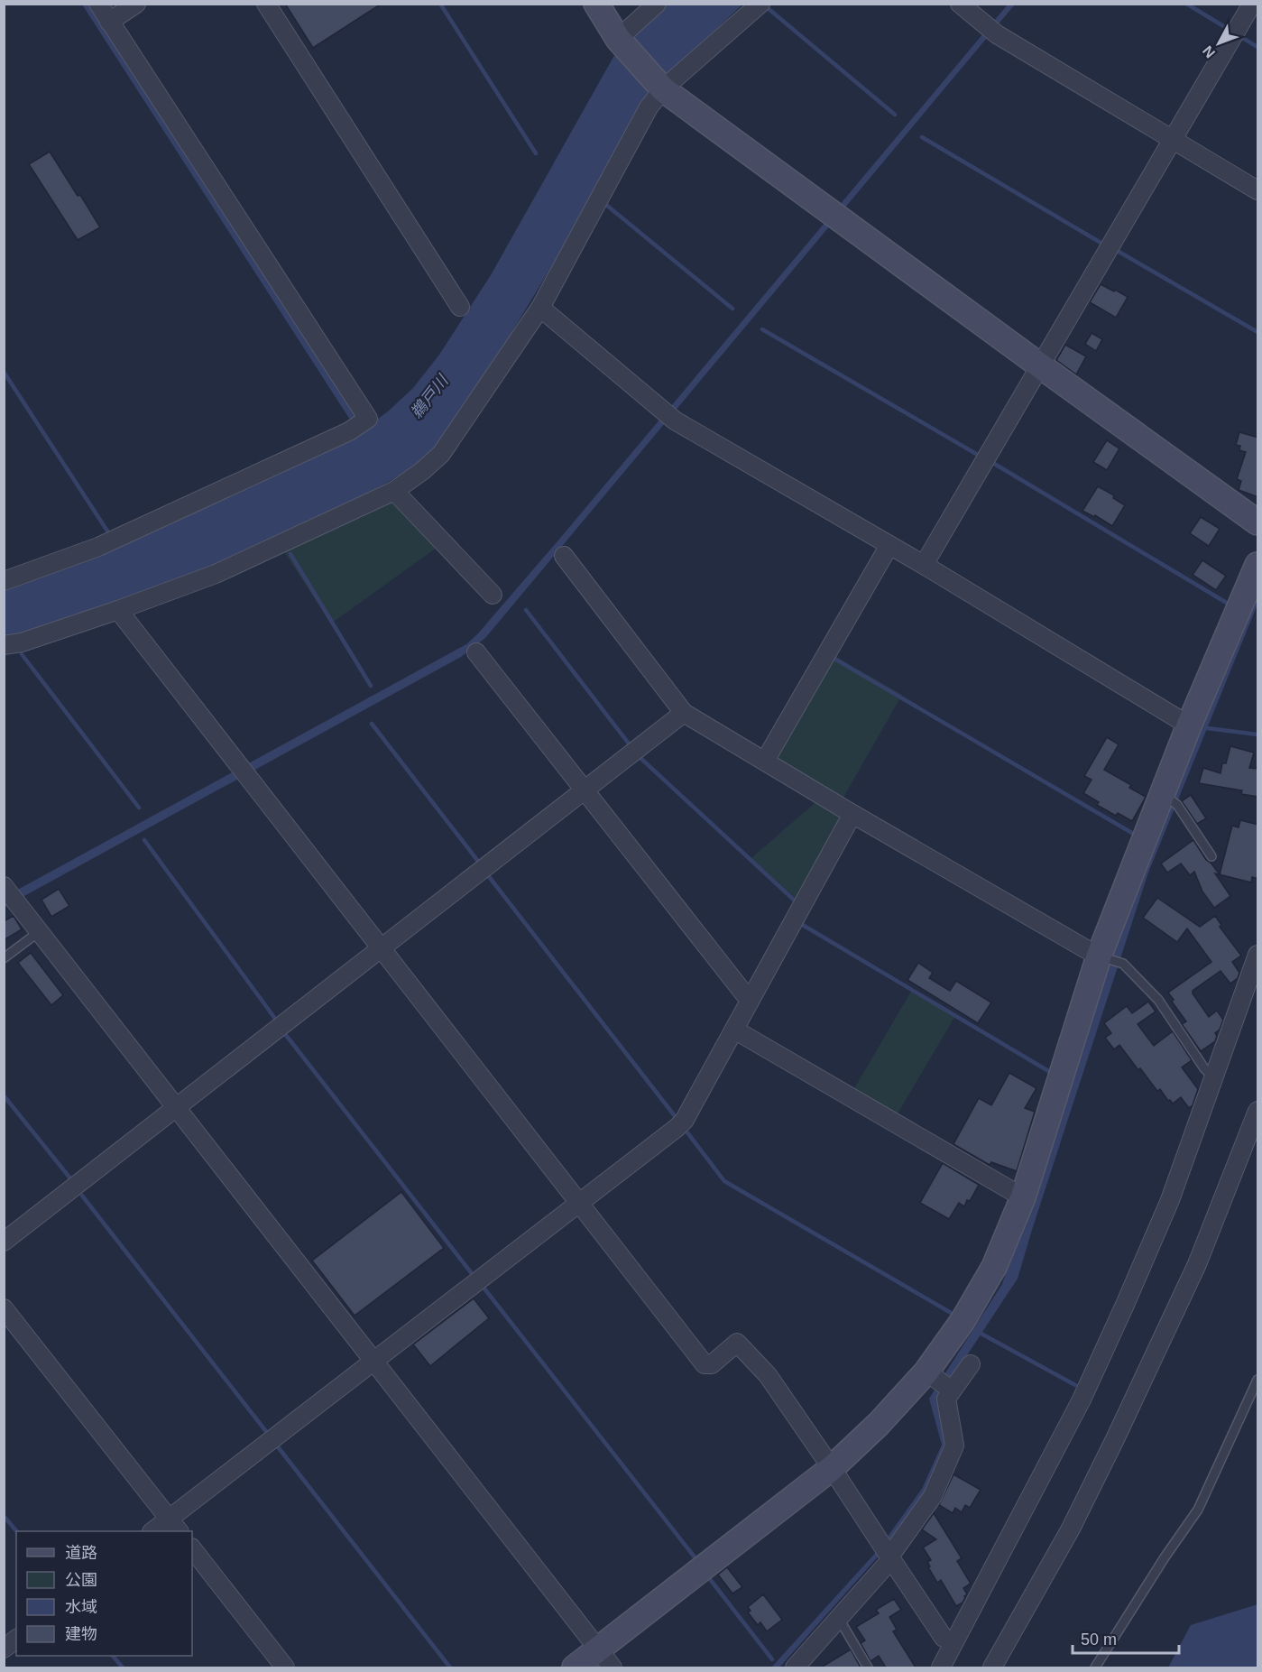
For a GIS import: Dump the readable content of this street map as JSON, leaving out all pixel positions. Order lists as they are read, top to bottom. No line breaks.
{"water":["鵜戸川"],"legend":["道路","公園","水域","建物"],"scale_bar":"50 m","north":"bottom left"}
